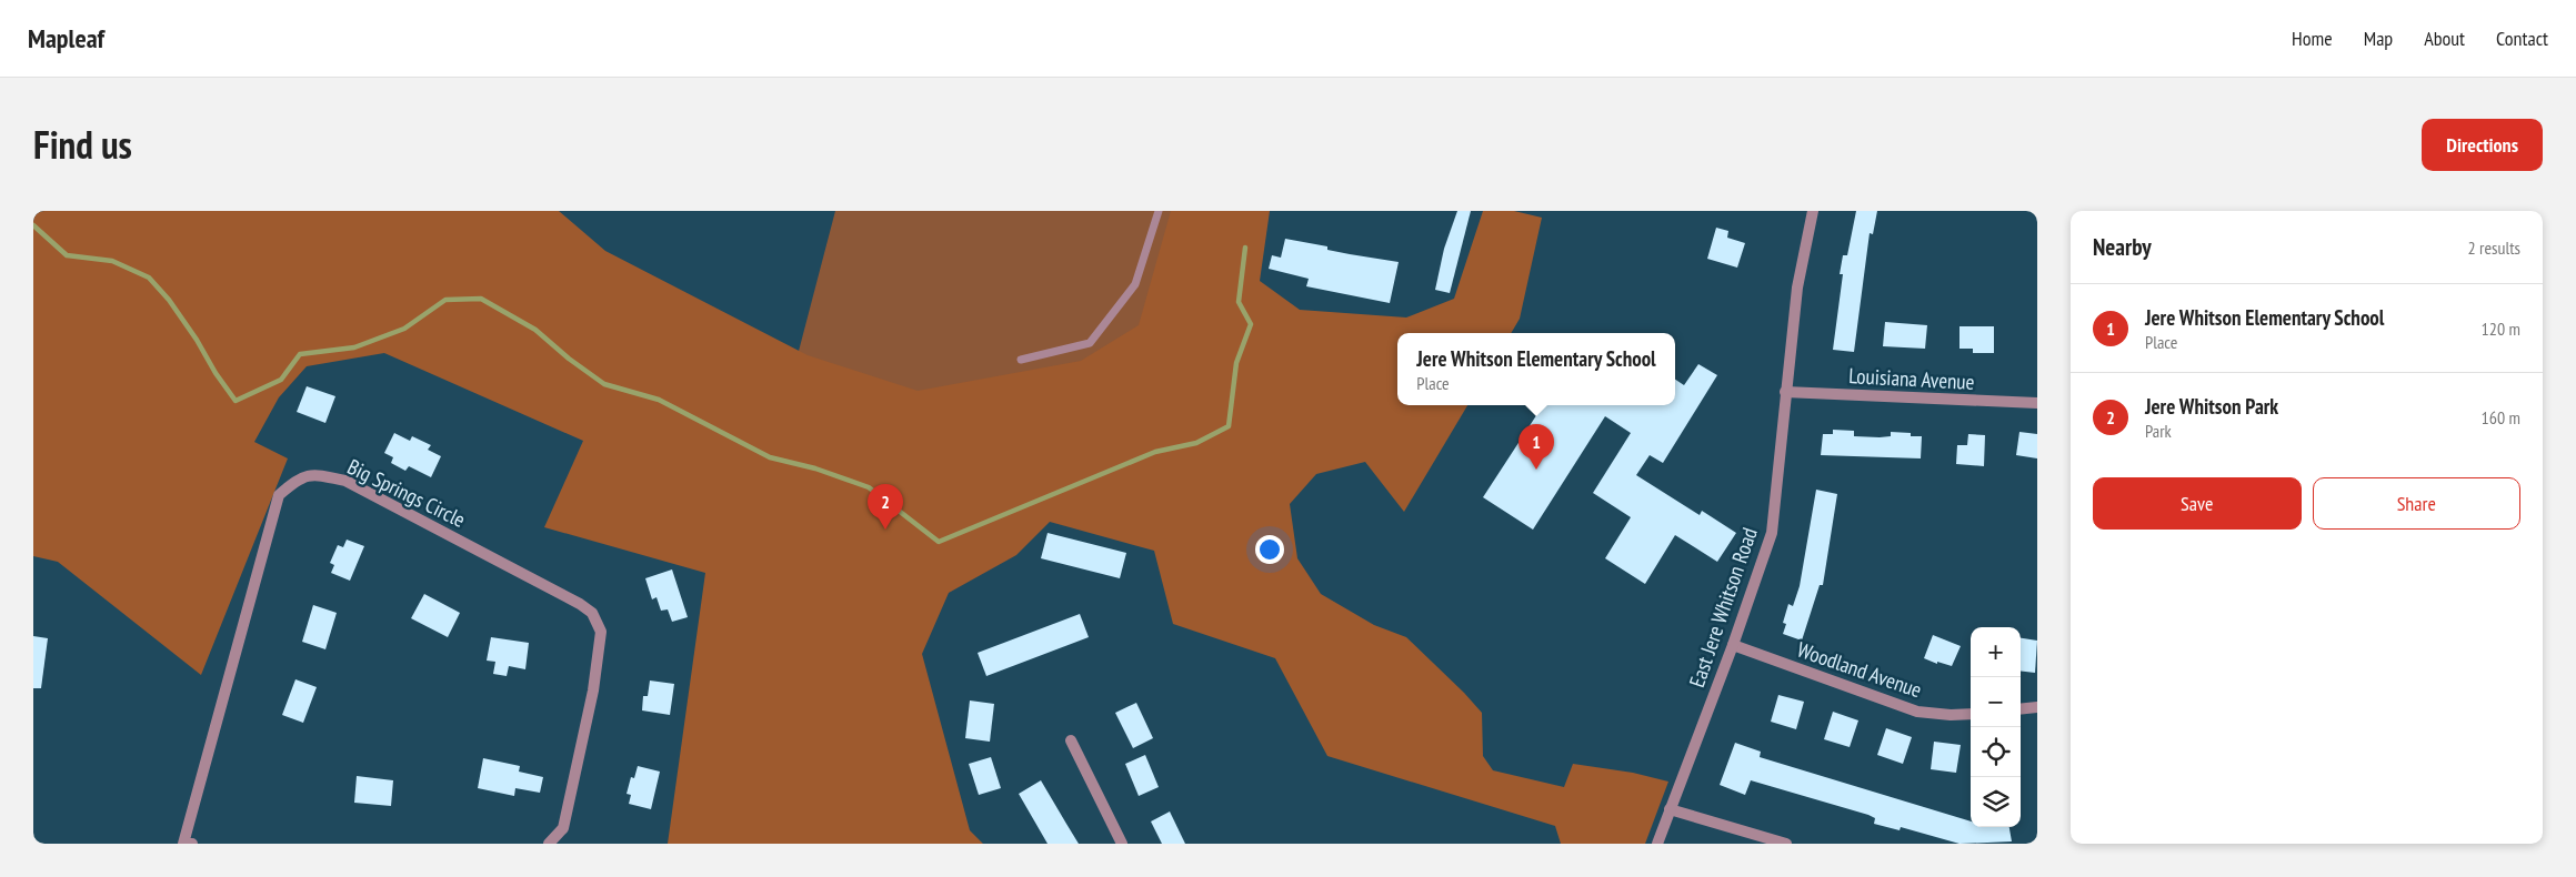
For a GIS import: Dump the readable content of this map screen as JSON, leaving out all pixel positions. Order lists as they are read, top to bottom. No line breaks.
{"streets":{"street":["Louisiana Avenue","Big Springs Circle","East Jere Whitson Road","Woodland Avenue"]},"crossings":[["Louisiana Avenue","East Jere Whitson Road"],["East Jere Whitson Road","Woodland Avenue"]],"page":{"header":"Mapleaf","nav":["Home","Map","About","Contact"],"title":"Find us","buttons":["Directions",["Save","Share"]],"heading":["Nearby","2 results"],"list":[{"mark":"1","name":"Jere Whitson Elementary School","note":"Place","value":"120 m"},{"mark":"2","name":"Jere Whitson Park","note":"Park","value":"160 m"}],"popup":["Jere Whitson Elementary School","Place"],"pins":["1","2"],"map_buttons":["+","−"]}}
